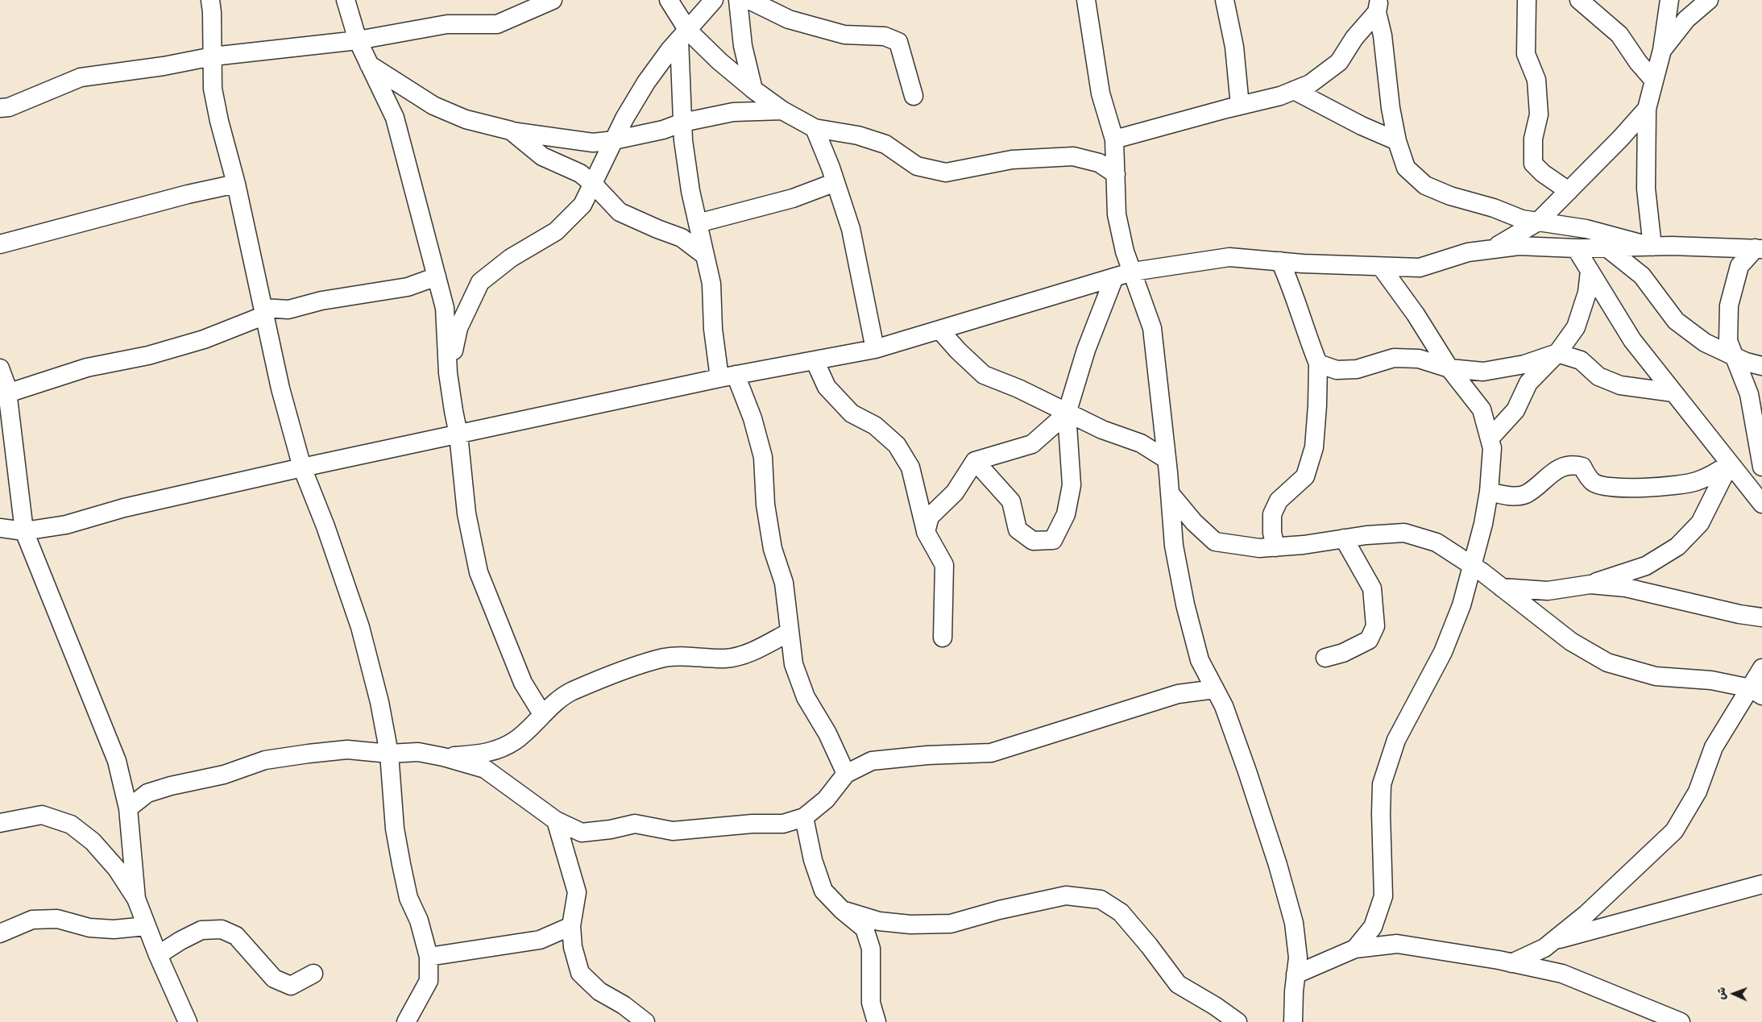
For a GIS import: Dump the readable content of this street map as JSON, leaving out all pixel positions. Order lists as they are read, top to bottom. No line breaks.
{"north":"left"}
